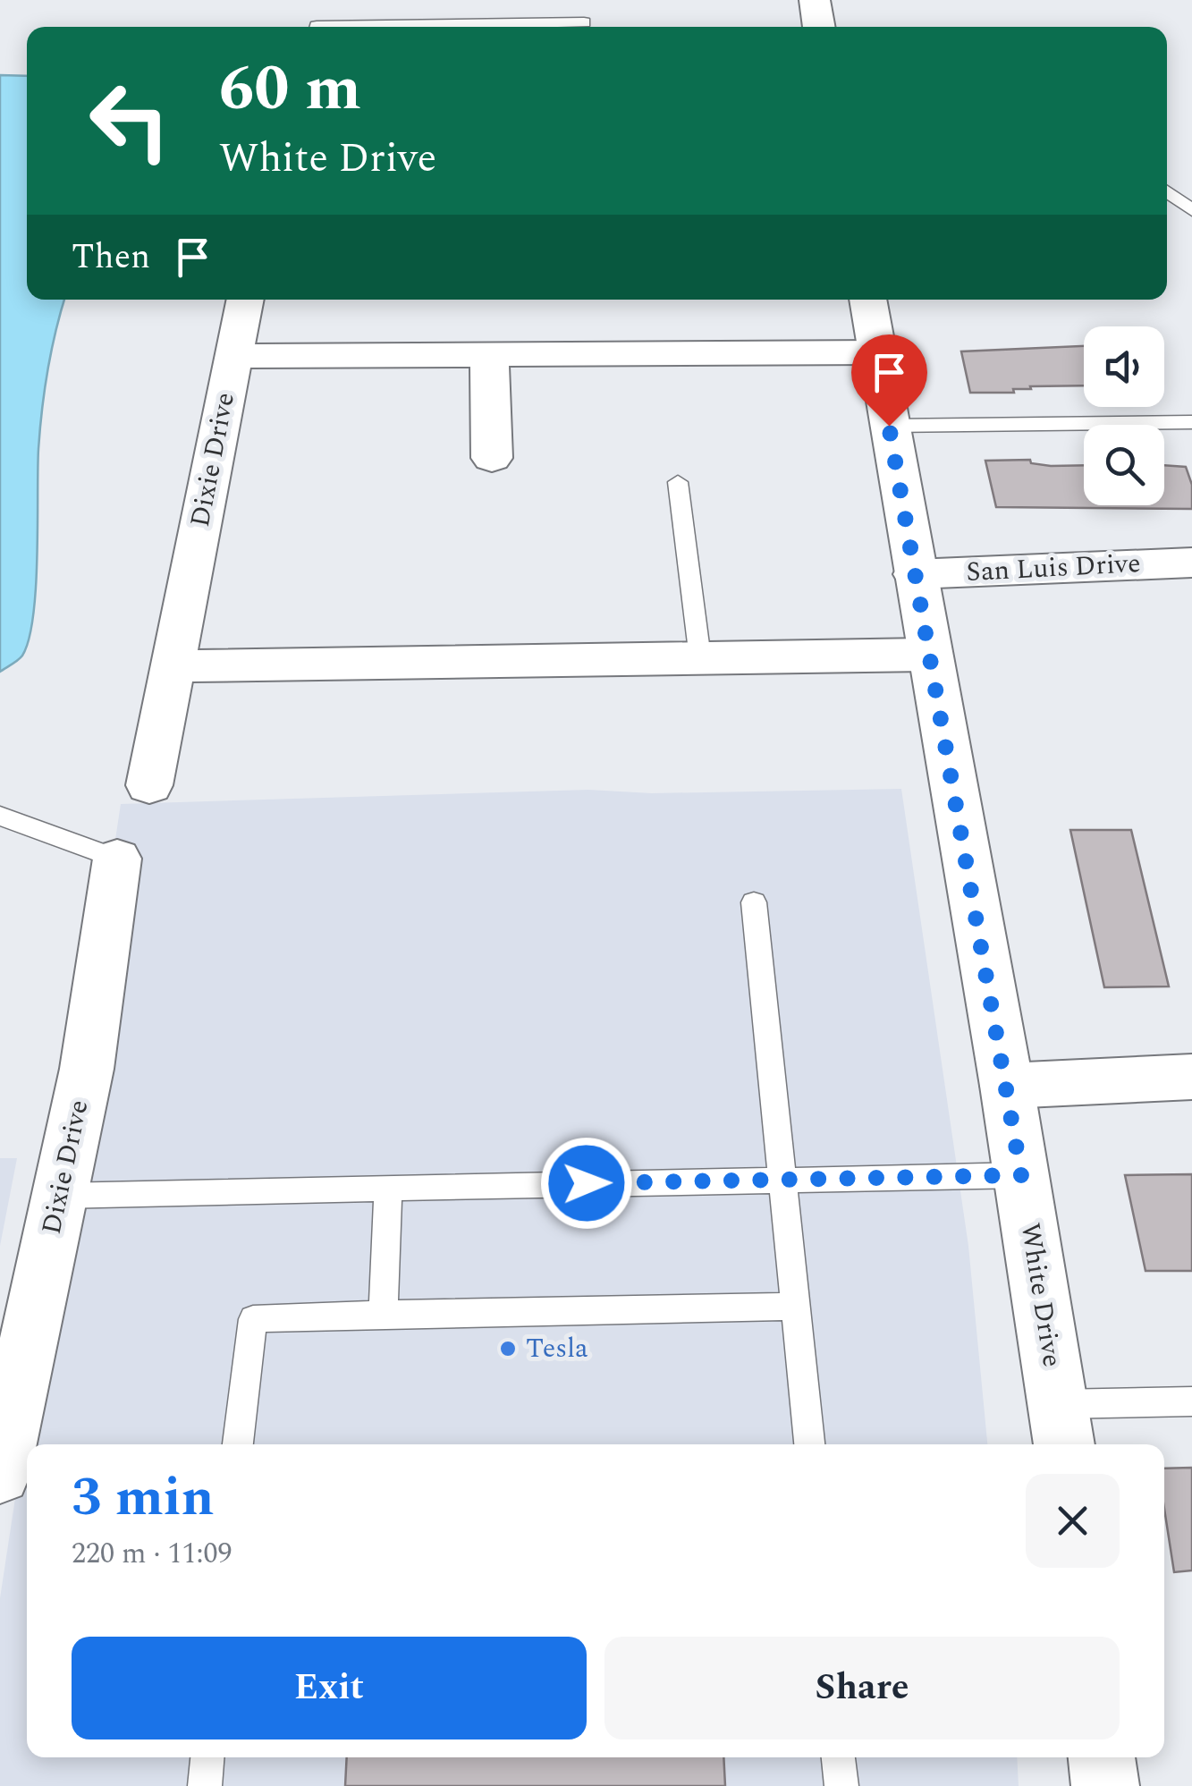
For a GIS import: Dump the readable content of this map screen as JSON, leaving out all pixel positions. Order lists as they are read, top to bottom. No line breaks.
{"streets":{"street":["Dixie Drive","San Luis Drive","White Drive"]},"crossings":[["San Luis Drive","White Drive"]],"places":["Tesla"],"page":{"turn":["60 m","White Drive"],"then":"Then","heading":["3 min","220 m · 11:09"],"buttons":["Exit","Share"]}}
